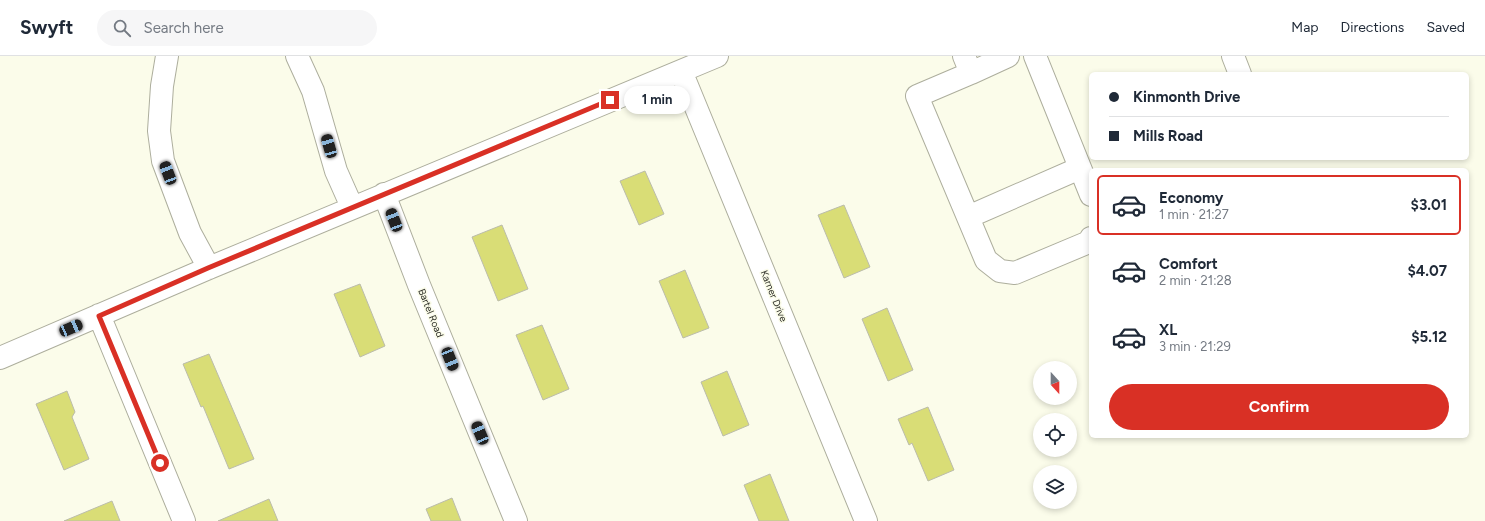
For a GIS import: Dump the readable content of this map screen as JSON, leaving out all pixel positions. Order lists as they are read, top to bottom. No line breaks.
{"streets":{"street":["Karner Drive","Bartel Road"]},"north":"bottom","page":{"header":"Swyft","search":"Search here","nav":["Map","Directions","Saved"],"banner":["Kinmonth Drive","Mills Road"],"bubble":"1 min","list":[{"name":"Economy","note":"1 min · 21:27","value":"$3.01"},{"name":"Comfort","note":"2 min · 21:28","value":"$4.07"},{"name":"XL","note":"3 min · 21:29","value":"$5.12"}],"buttons":"Confirm"}}
